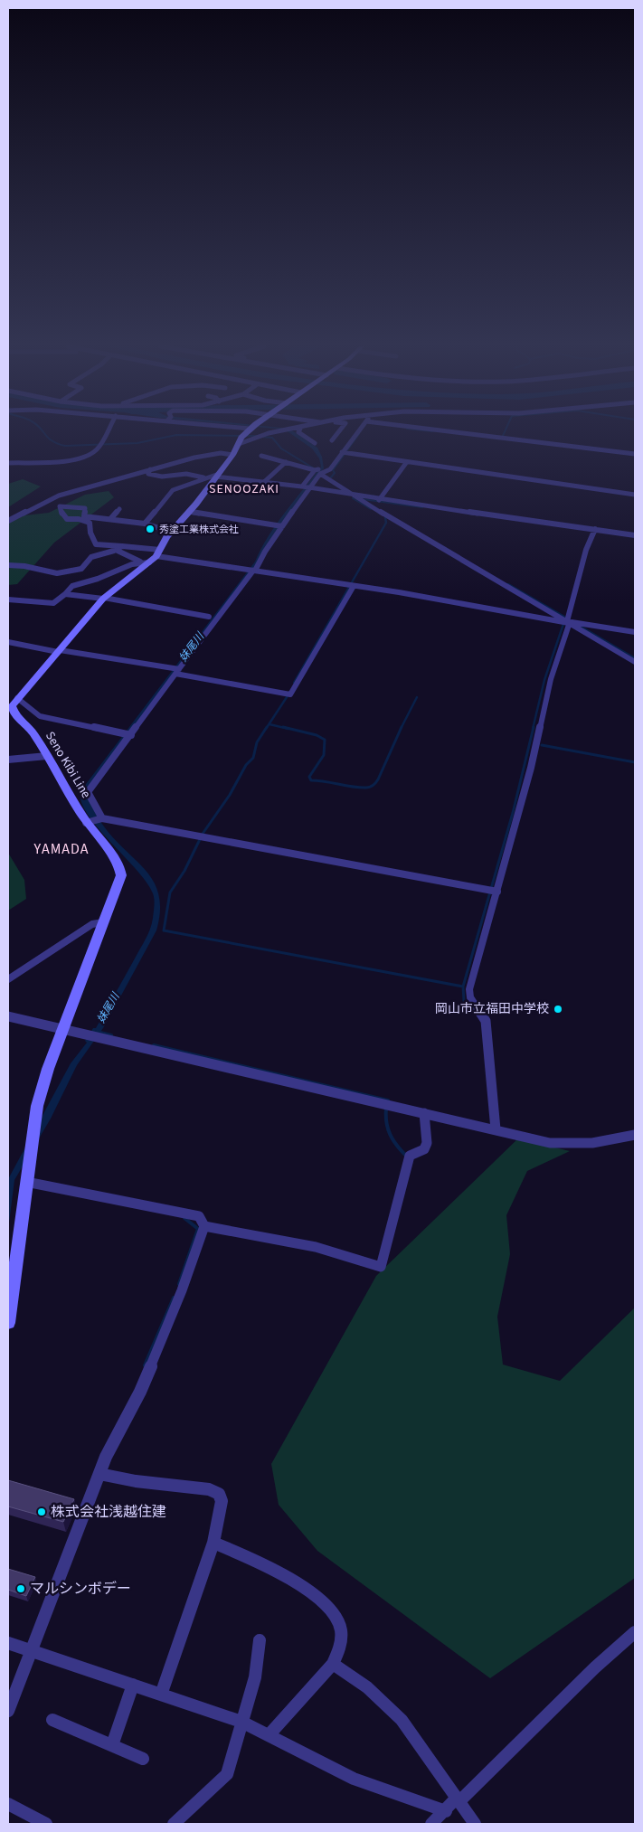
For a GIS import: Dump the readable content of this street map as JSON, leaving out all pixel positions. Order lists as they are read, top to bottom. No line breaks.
{"streets":{"main road":["Seno Kibi Line"]},"districts":["SENOOZAKI","YAMADA"],"water":["妹尾川"],"places":["秀塗工業株式会社","岡山市立福田中学校","株式会社浅越住建","マルシンボデー"]}
